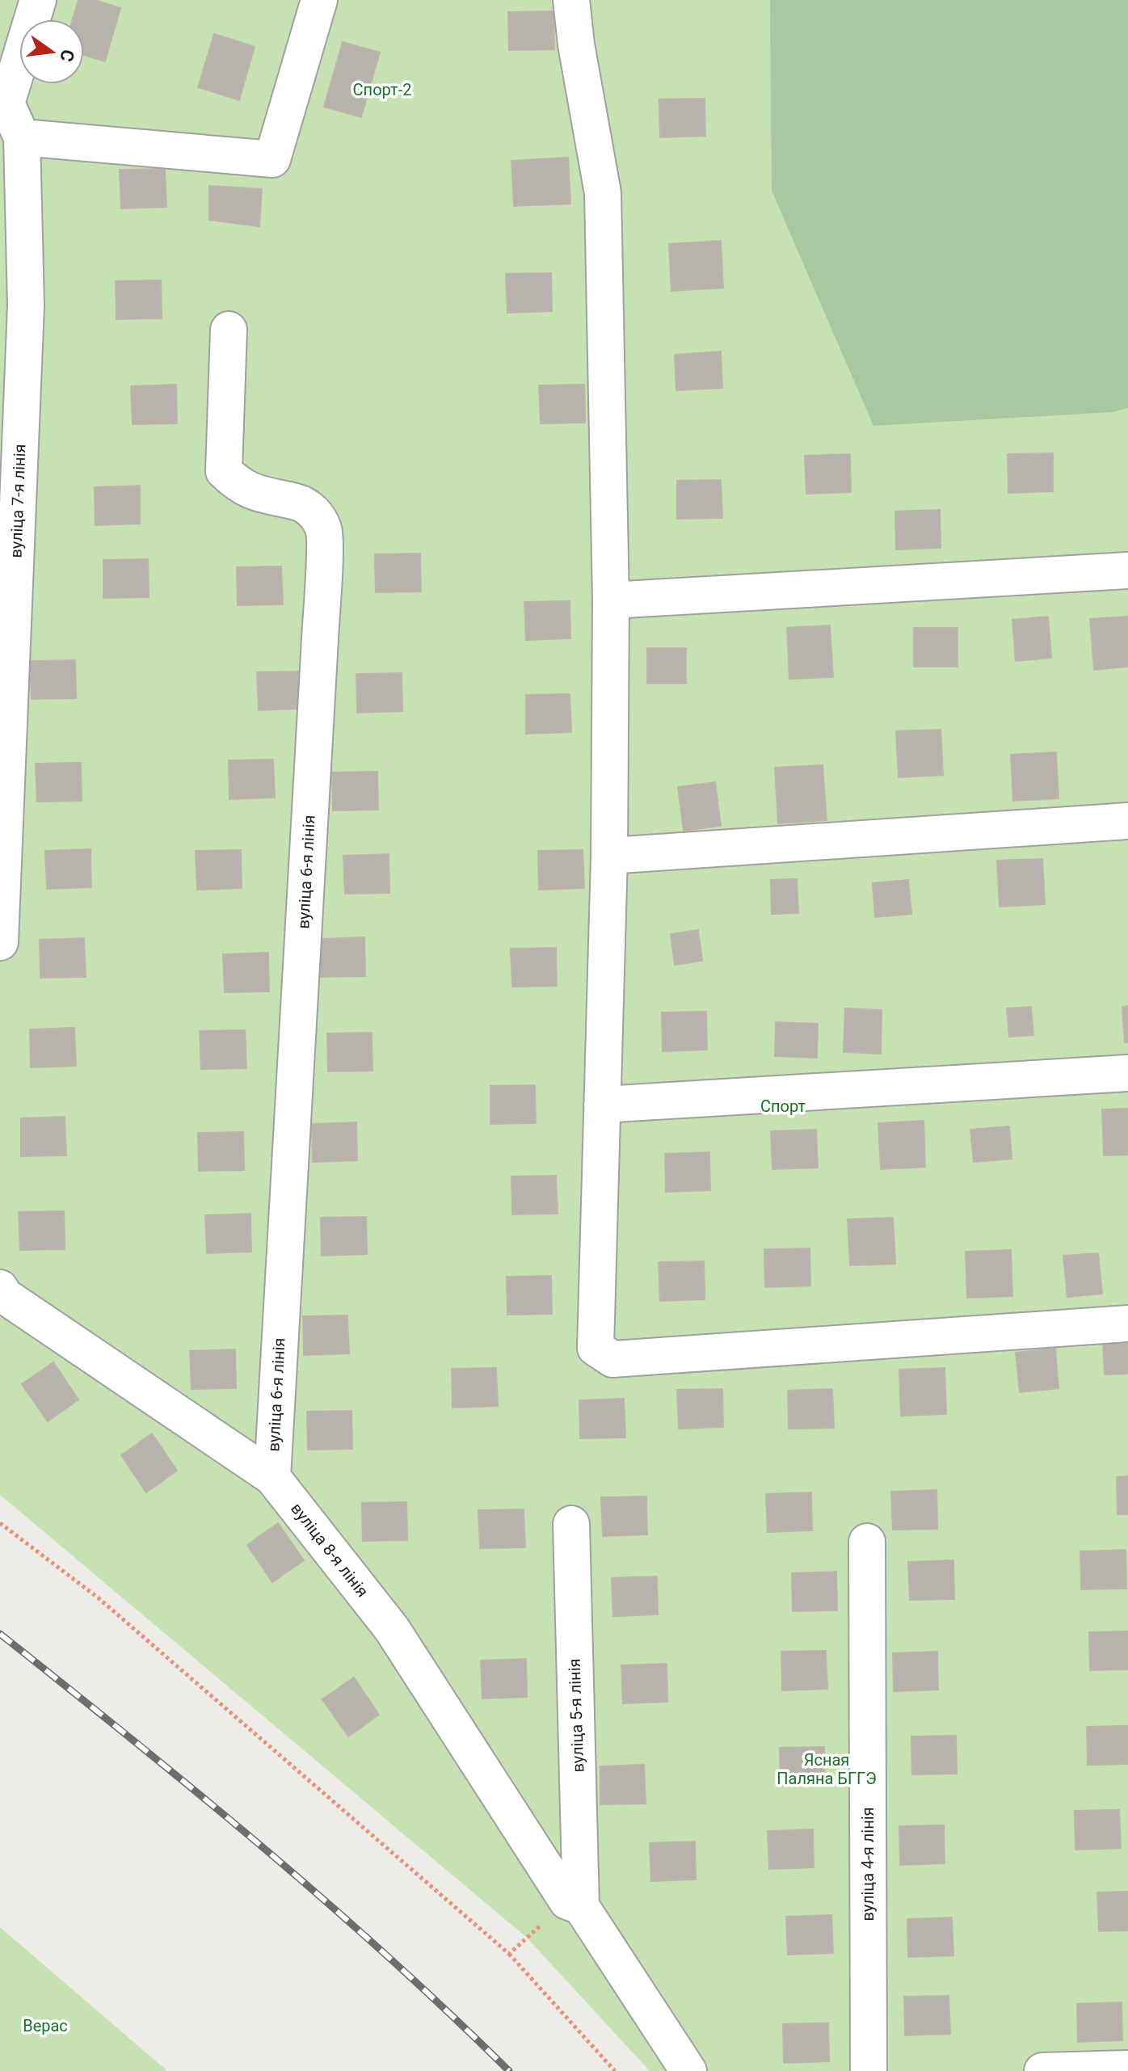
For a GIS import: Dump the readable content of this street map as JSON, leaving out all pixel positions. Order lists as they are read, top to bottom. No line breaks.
{"streets":{"street":["вуліца 7-я лінія","вуліца 6-я лінія","вуліца 8-я лінія","вуліца 5-я лінія","вуліца 4-я лінія"]},"crossings":[["вуліца 6-я лінія","вуліца 8-я лінія"],["вуліца 8-я лінія","вуліца 5-я лінія"]],"parks":["Спорт-2","Спорт","Ясная Паляна БГГЭ","Верас"],"north":"right"}
